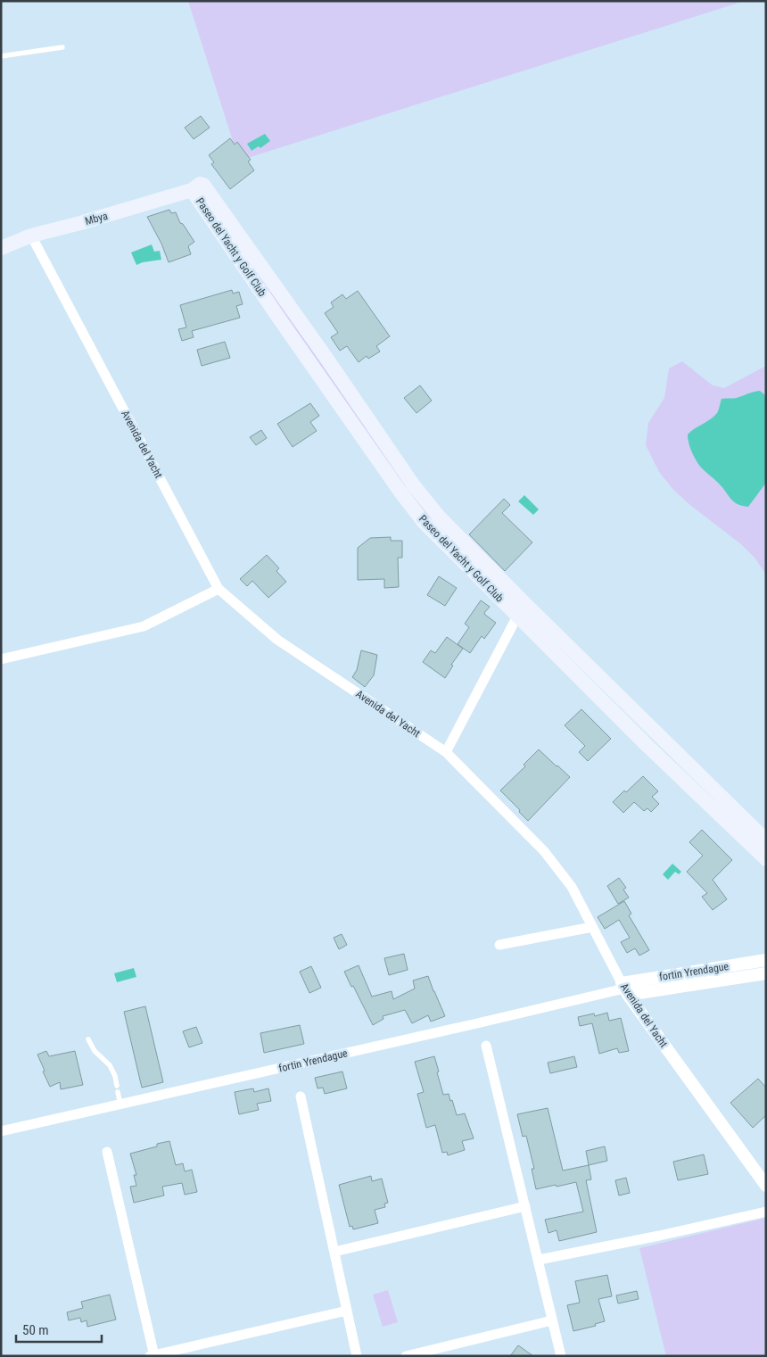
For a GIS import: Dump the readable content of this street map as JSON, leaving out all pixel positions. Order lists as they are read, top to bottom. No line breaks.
{"streets":{"main road":["Mbya","Paseo del Yacht y Golf Club"],"street":["Avenida del Yacht","fortin Yrendague"]},"crossings":[["Mbya","Paseo del Yacht y Golf Club"],["Mbya","Avenida del Yacht"],["Avenida del Yacht","fortin Yrendague"]],"scale_bar":"50 m"}
